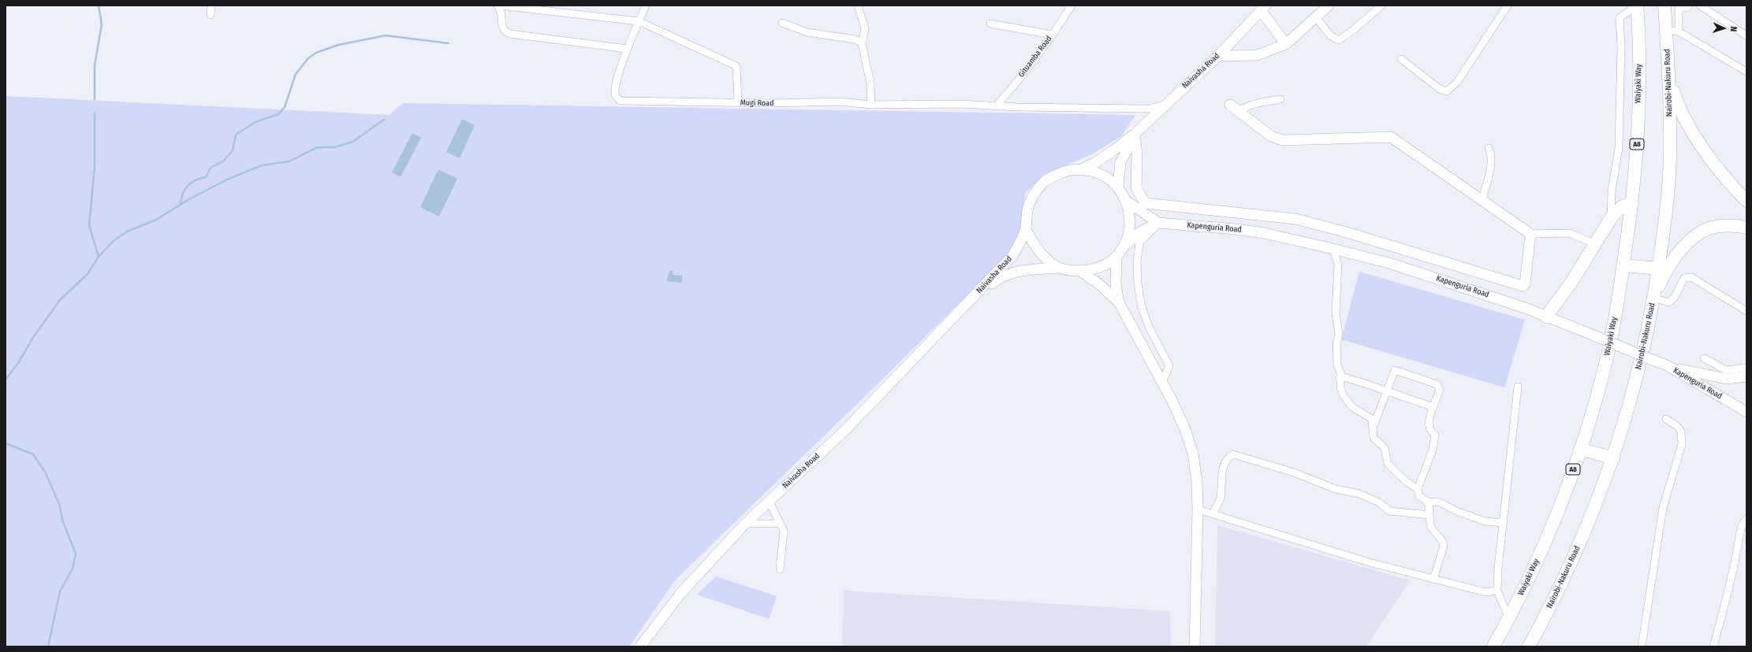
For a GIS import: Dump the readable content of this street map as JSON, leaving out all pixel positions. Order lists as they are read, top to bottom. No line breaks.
{"streets":{"highway":["Nairobi-Nakuru Road","Waiyaki Way","A8"],"street":["Gituamba Road","Naivasha Road","Mugi Road","Kapenguria Road"]},"crossings":[["Gituamba Road","Mugi Road"],["Naivasha Road","Mugi Road"],["Naivasha Road","Kapenguria Road"]],"north":"right"}
